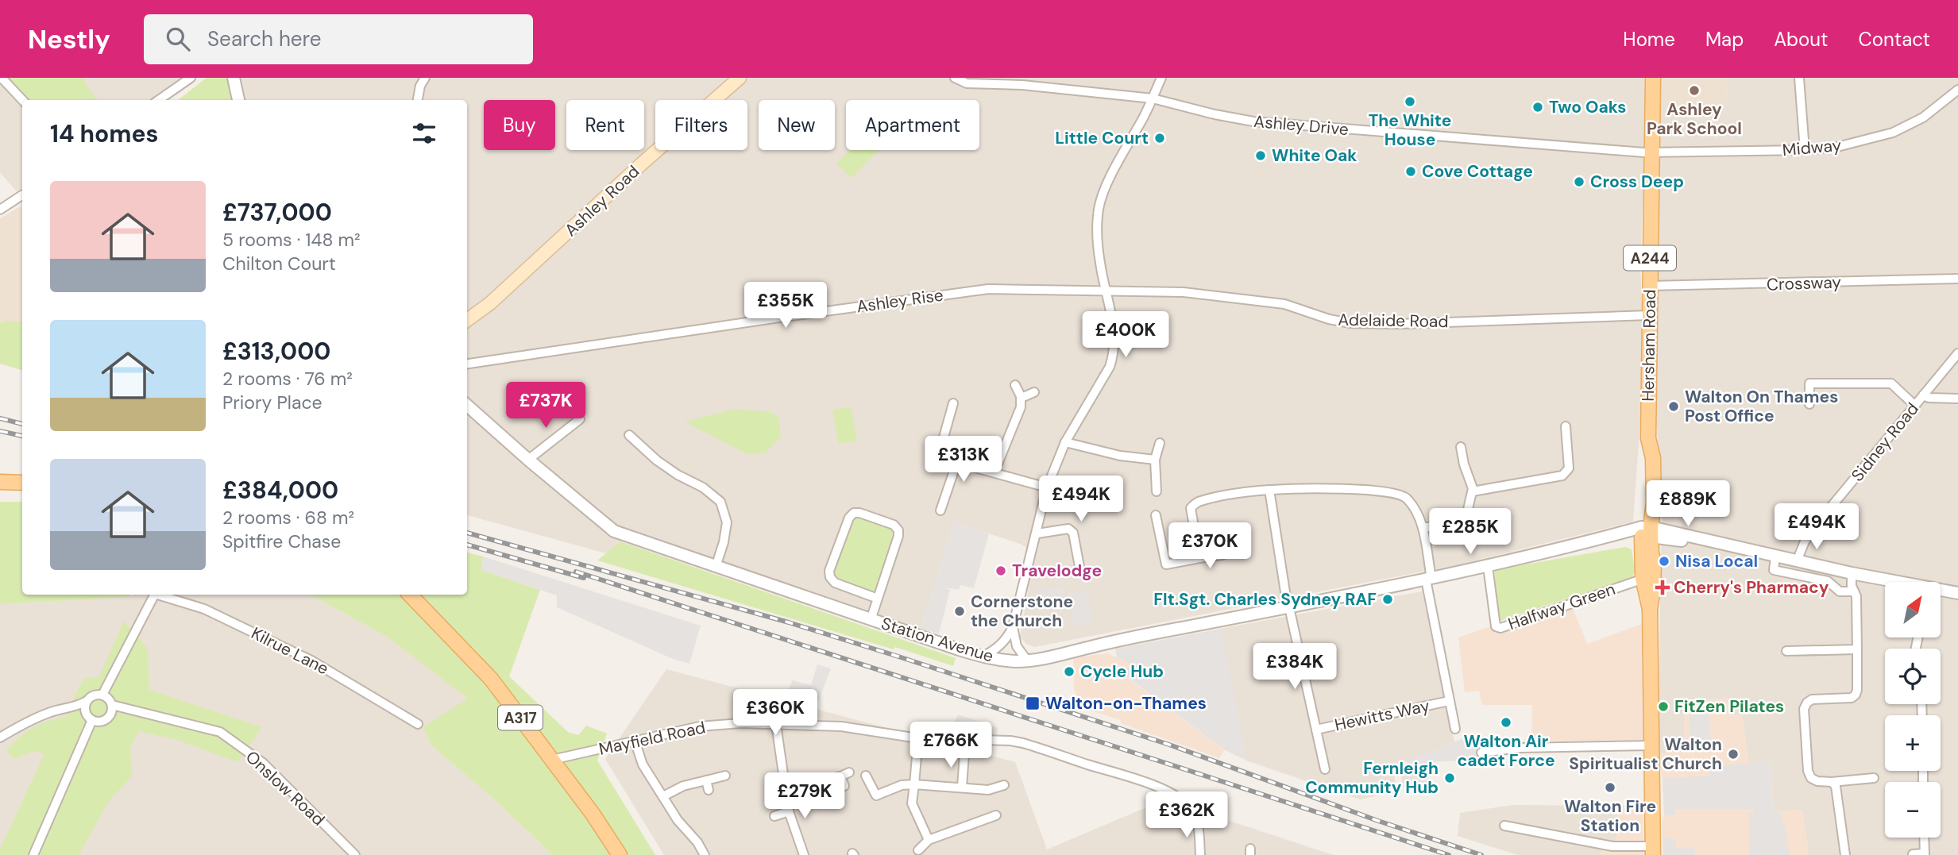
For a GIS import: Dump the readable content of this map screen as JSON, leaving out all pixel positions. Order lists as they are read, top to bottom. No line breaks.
{"streets":{"main road":["Ashley Road","A244","Hersham Road","A317"],"street":["Ashley Drive","Midway","Crossway","Ashley Rise","Adelaide Road","Sidney Road","Halfway Green","Station Avenue","Kilrue Lane","Hewitts Way","Mayfield Road","Onslow Road"]},"crossings":[["Ashley Drive","Midway"],["Ashley Drive","Hersham Road"],["Midway","Hersham Road"],["Crossway","Hersham Road"],["Ashley Rise","Adelaide Road"],["Adelaide Road","Hersham Road"],["Hersham Road","Halfway Green"],["Hersham Road","Station Avenue"],["Sidney Road","Station Avenue"],["Halfway Green","Station Avenue"],["A317","Mayfield Road"]],"places":{"other":["Ashley Park School","The White House","Two Oaks","Little Court","White Oak","Cove Cottage","Cross Deep","Walton On Thames Post Office","Nisa Local","Travelodge","Flt.Sgt. Charles Sydney RAF","Cornerstone the Church","Cycle Hub","FitZen Pilates","Walton Air cadet Force","Walton Spiritualist Church","Fernleigh Community Hub","Walton Fire Station"],"health":["Cherry's Pharmacy"],"transit":["Walton-on-Thames"]},"north":"top right","page":{"header":"Nestly","search":"Search here","nav":["Home","Map","About","Contact"],"chip":["Buy","Rent","Filters","New","Apartment"],"heading":"14 homes","list":[{"name":"£737,000","note":"5 rooms · 148 m² · Chilton Court"},{"name":"£313,000","note":"2 rooms · 76 m² · Priory Place"},{"name":"£384,000","note":"2 rooms · 68 m² · Spitfire Chase"}],"price":["£355K","£400K","£737K","£313K","£494K","£889K","£494K","£285K","£370K","£384K","£360K","£766K","£279K","£362K"],"map_buttons":["+","−"]}}
